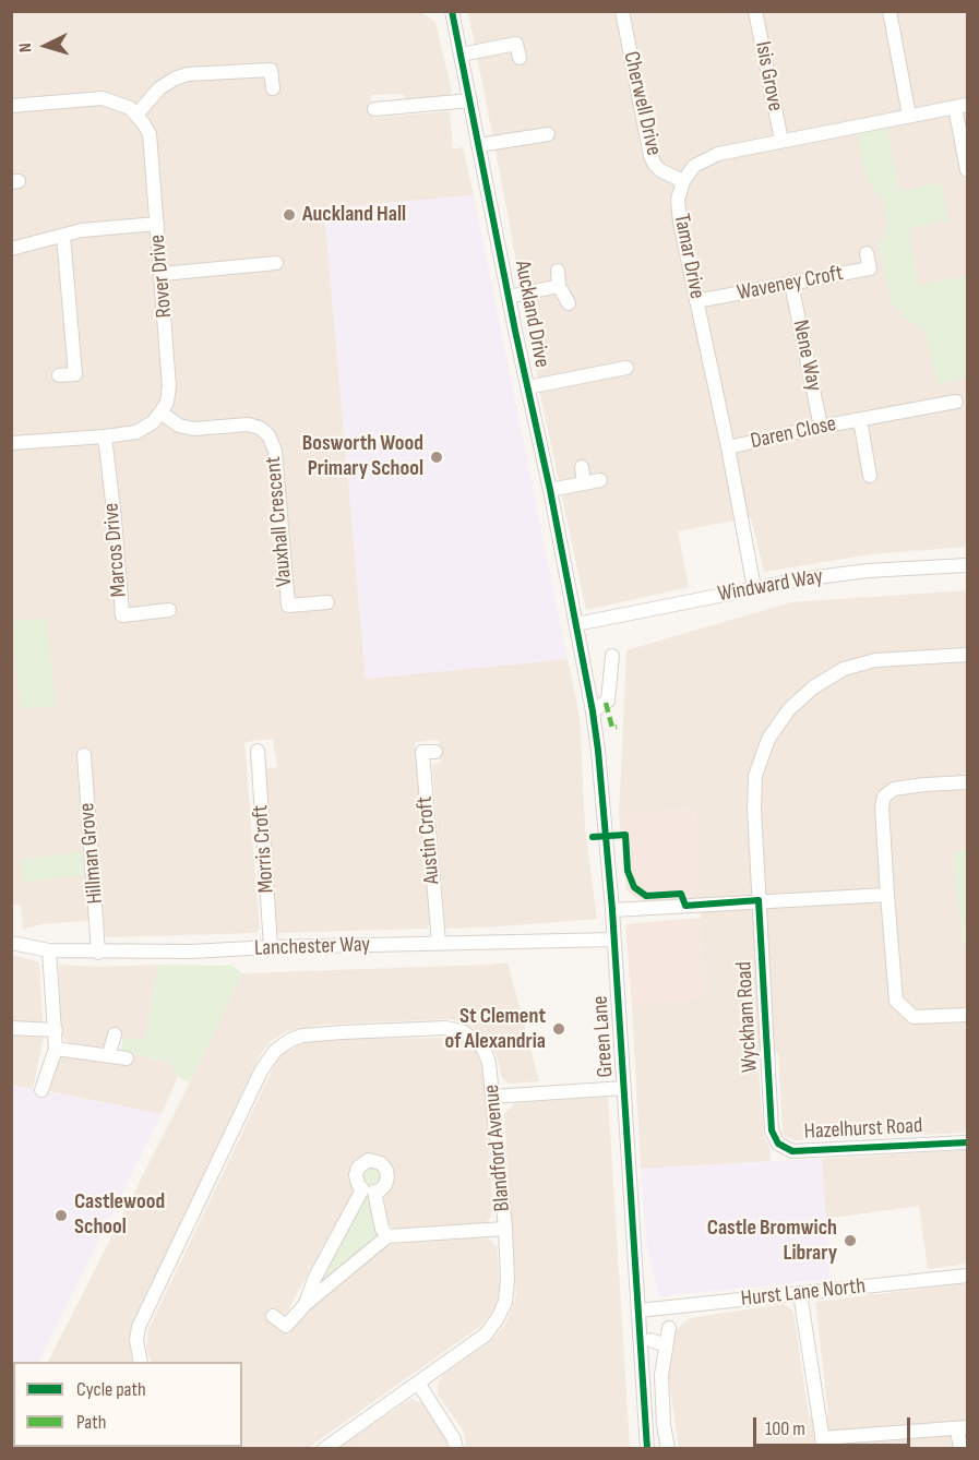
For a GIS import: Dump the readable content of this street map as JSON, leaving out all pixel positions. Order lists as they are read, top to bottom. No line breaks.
{"streets":{"street":["Isis Grove","Cherwell Drive","Tamar Drive","Rover Drive","Waveney Croft","Auckland Drive","Nene Way","Daren Close","Vauxhall Crescent","Marcos Drive","Windward Way","Austin Croft","Morris Croft","Hillman Grove","Lanchester Way","Wyckham Road","Green Lane","Hazelhurst Road","Blandford Avenue","Hurst Lane North"]},"crossings":[["Cherwell Drive","Tamar Drive"],["Tamar Drive","Waveney Croft"],["Tamar Drive","Daren Close"],["Tamar Drive","Windward Way"],["Rover Drive","Vauxhall Crescent"],["Waveney Croft","Nene Way"],["Auckland Drive","Windward Way"],["Auckland Drive","Green Lane"],["Nene Way","Daren Close"],["Windward Way","Green Lane"],["Austin Croft","Lanchester Way"],["Morris Croft","Lanchester Way"],["Hillman Grove","Lanchester Way"],["Lanchester Way","Green Lane"],["Wyckham Road","Hazelhurst Road"],["Green Lane","Hurst Lane North"]],"places":["Auckland Hall","Bosworth Wood Primary School","St Clement of Alexandria","Castlewood School","Castle Bromwich Library"],"legend":["Cycle path","Path"],"scale_bar":"100 m","north":"left"}
